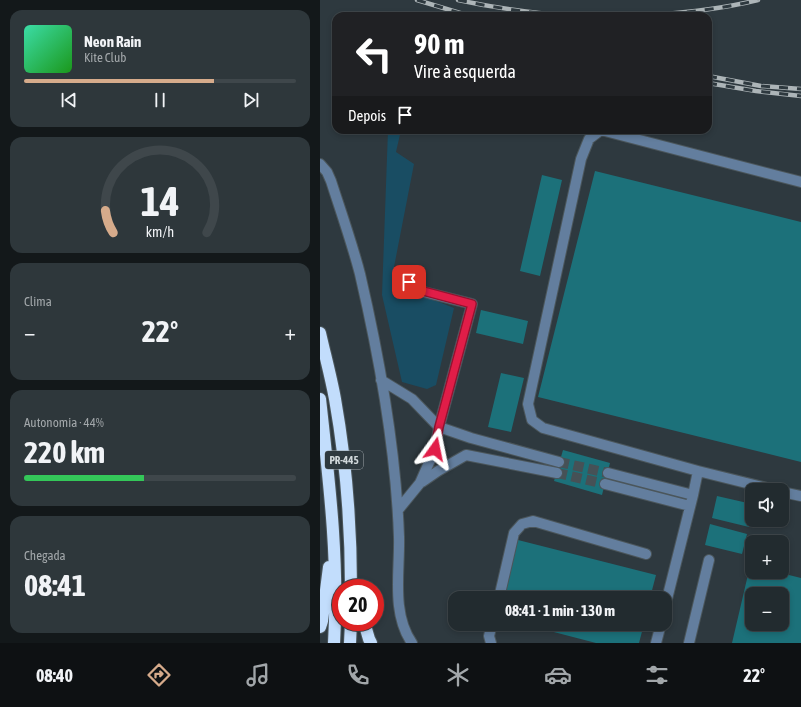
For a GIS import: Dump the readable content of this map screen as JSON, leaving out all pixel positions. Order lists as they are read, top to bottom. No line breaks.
{"streets":{"highway":["PR-445"]},"page":{"turn":["90 m","Vire à esquerda"],"song":["Neon Rain","Kite Club"],"then":"Depois","tile":["Clima",["Autonomia · 44%","220 km"],["Chegada","08:41"]],"heat":["−","22°","+"],"map_buttons":["+","−"],"limit":"20","trip":"08:41 · 1 min · 130 m","tabs":["08:40","22°"],"gauge":["14","km/h"]}}
